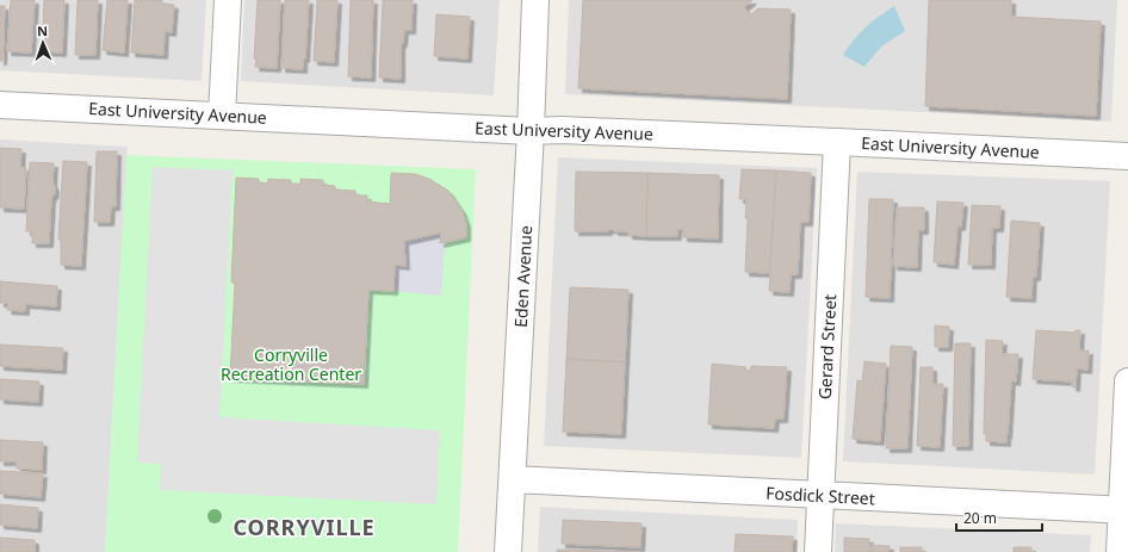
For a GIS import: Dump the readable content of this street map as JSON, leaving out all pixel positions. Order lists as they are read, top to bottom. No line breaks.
{"streets":{"street":["East University Avenue","Eden Avenue","Gerard Street","Fosdick Street"]},"crossings":[["East University Avenue","Eden Avenue"],["East University Avenue","Gerard Street"],["Eden Avenue","Fosdick Street"],["Gerard Street","Fosdick Street"]],"districts":["CORRYVILLE"],"parks":["Corryville Recreation Center"],"scale_bar":"20 m","north":"top"}
